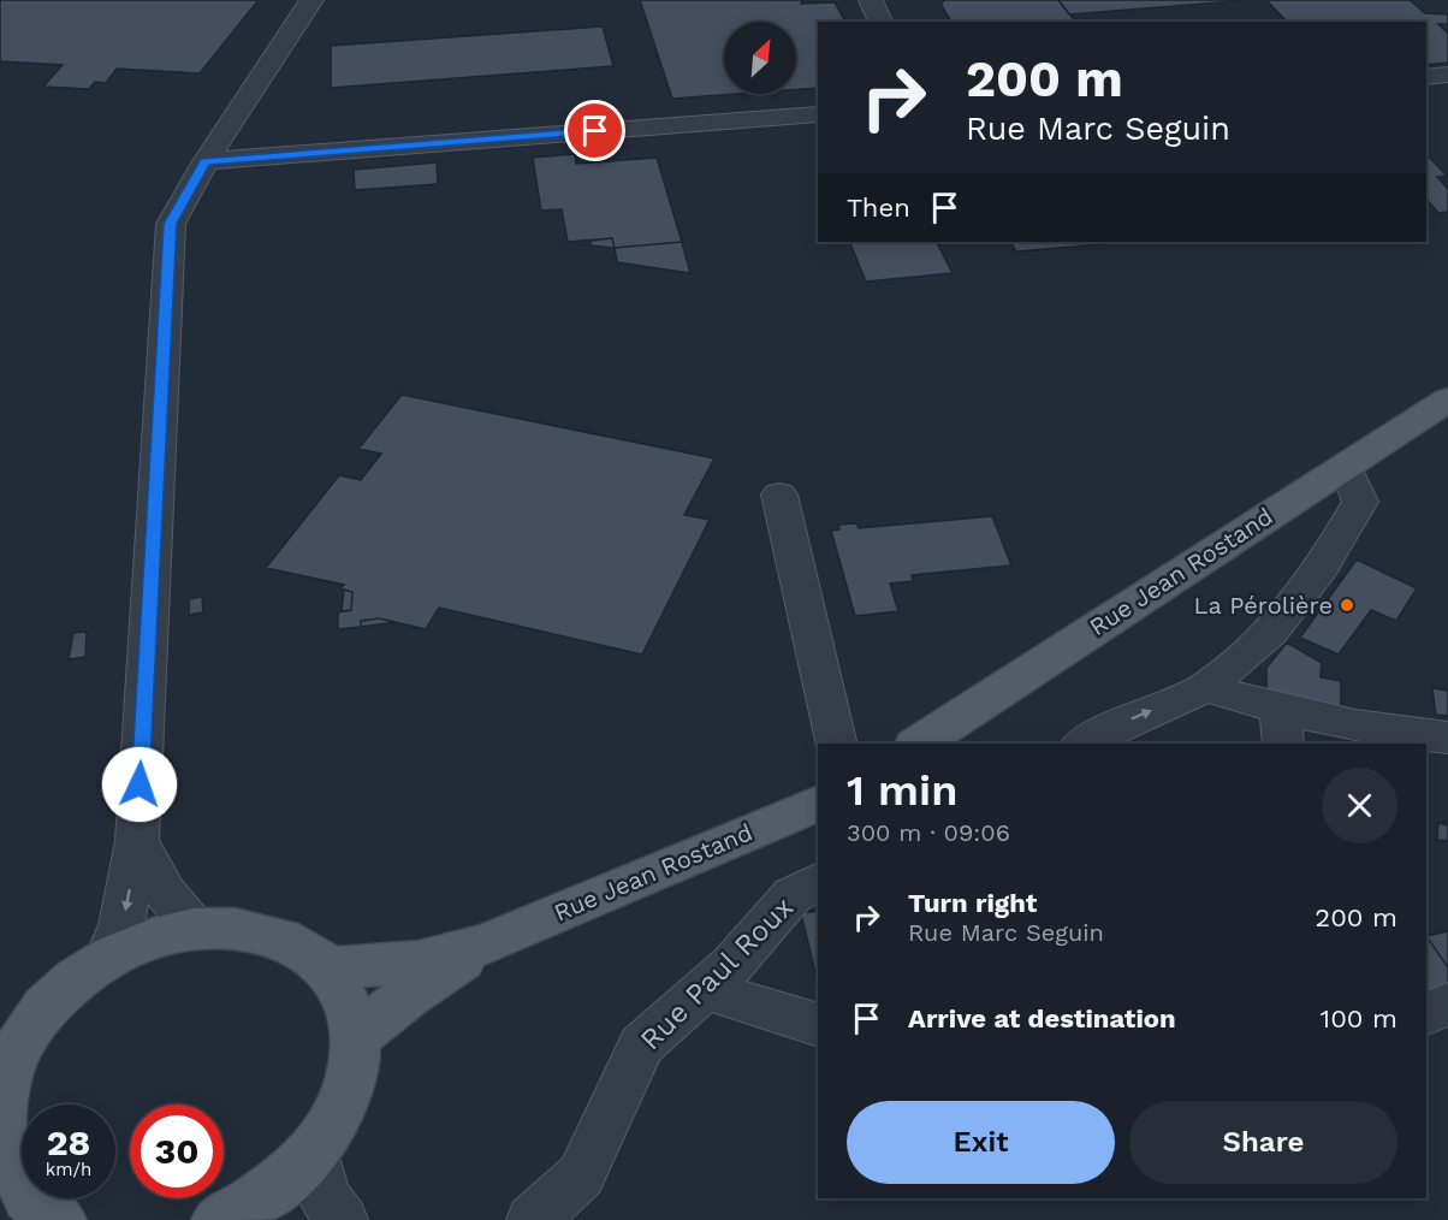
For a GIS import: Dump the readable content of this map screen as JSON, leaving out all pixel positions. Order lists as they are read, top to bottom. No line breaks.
{"streets":{"main road":["Rue Jean Rostand"],"street":["Rue Paul Roux"]},"places":["La Pérolière"],"north":"top right","page":{"turn":["200 m","Rue Marc Seguin"],"then":"Then","heading":["1 min","300 m · 09:06"],"list":[{"name":"Turn right","note":"Rue Marc Seguin","value":"200 m"},{"name":"Arrive at destination","value":"100 m"}],"buttons":["Exit","Share"],"speed":"28 km/h","limit":"30"}}
